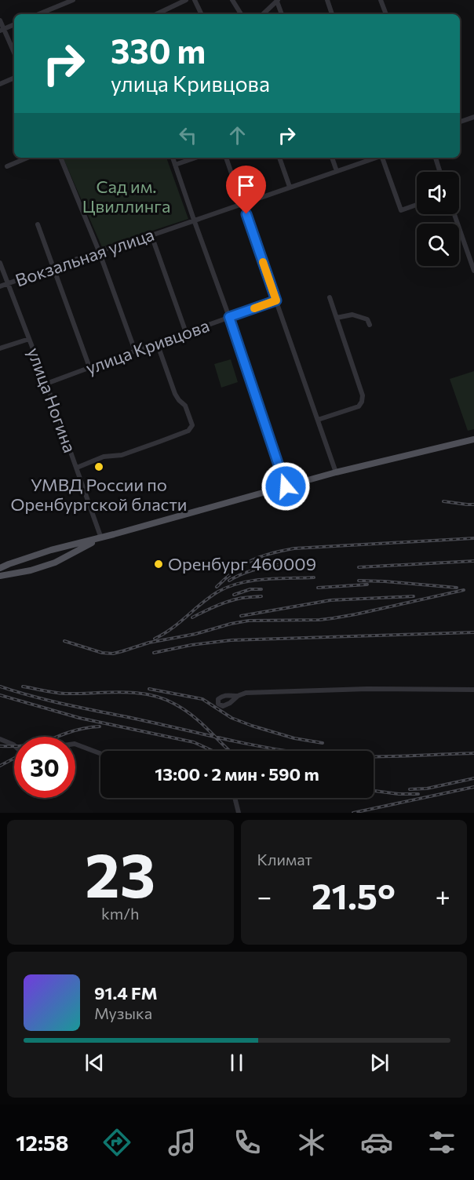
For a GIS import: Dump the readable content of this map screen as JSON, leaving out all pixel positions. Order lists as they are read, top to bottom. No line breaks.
{"streets":{"street":["Вокзальная улица","улица Кривцова","улица Ногина"]},"crossings":[["Вокзальная улица","улица Ногина"],["улица Кривцова","улица Ногина"]],"parks":["Сад им. Цвиллинга"],"places":["УМВД России по Оренбургской бласти","Оренбург 460009"],"page":{"turn":["330 m","улица Кривцова"],"limit":"30","trip":"13:00 · 2 мин · 590 m","tile":[["23","km/h"],"Климат"],"heat":["−","21.5°","+"],"song":["91.4 FM","Музыка"],"tabs":"12:58"}}
